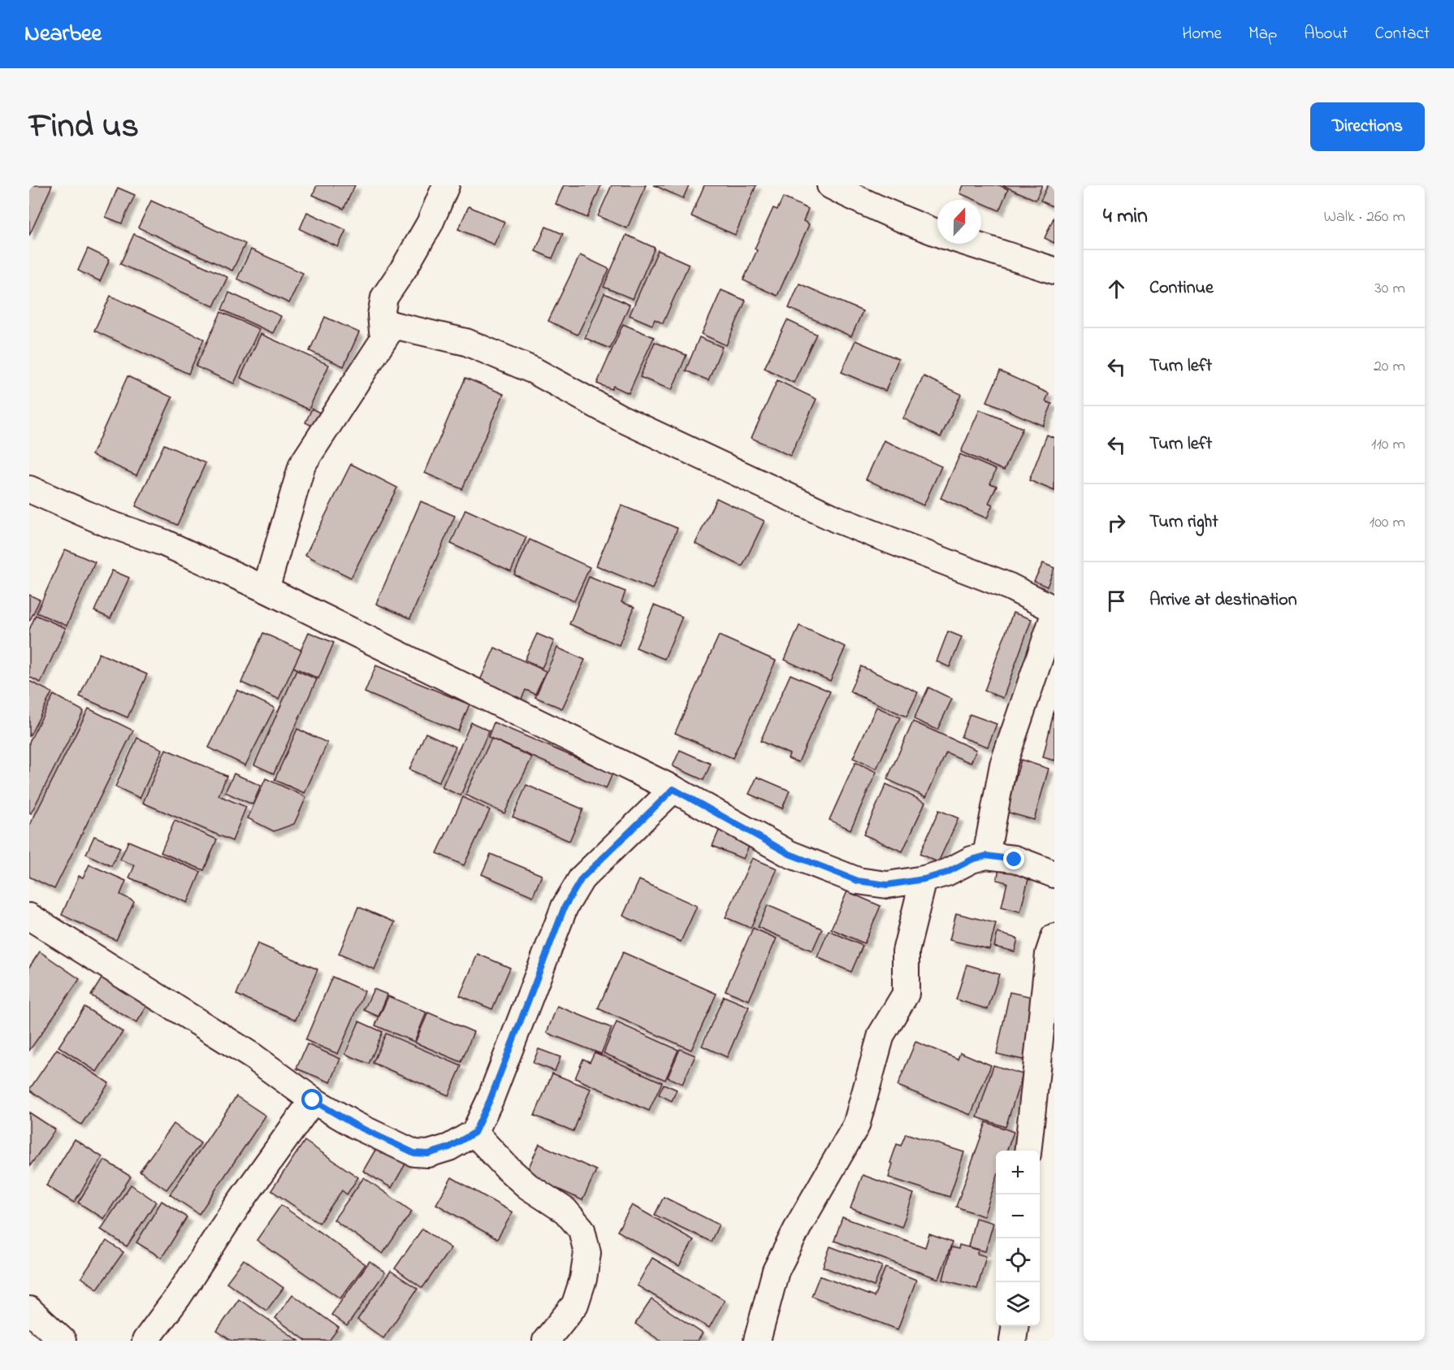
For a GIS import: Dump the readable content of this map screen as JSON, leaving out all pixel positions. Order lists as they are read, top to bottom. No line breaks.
{"north":"top","page":{"header":"Nearbee","nav":["Home","Map","About","Contact"],"title":"Find us","buttons":"Directions","heading":["4 min","Walk · 260 m"],"list":[["Continue","30 m"],["Turn left","20 m"],["Turn left","110 m"],["Turn right","100 m"],"Arrive at destination"],"map_buttons":["+","−"]}}
